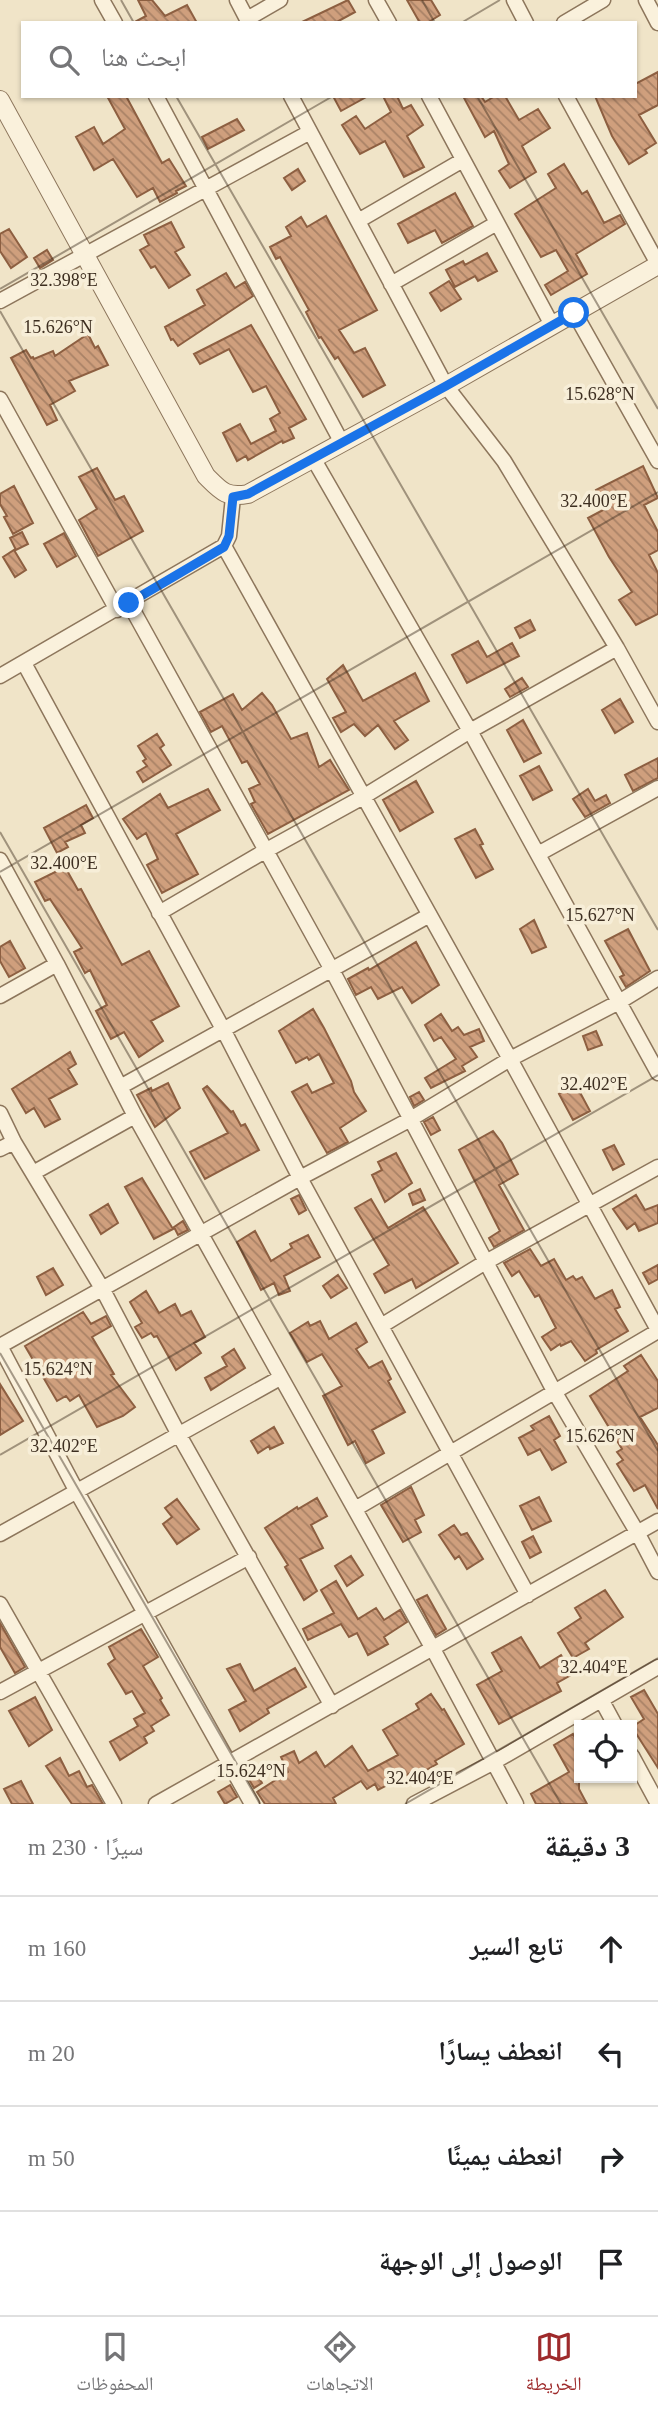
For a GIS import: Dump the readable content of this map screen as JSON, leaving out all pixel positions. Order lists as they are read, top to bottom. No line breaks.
{"page":{"search":"ابحث هنا","heading":["3 دقيقة","سيرًا · 230 m"],"list":[["تابع السير","160 m"],["انعطف يسارًا","20 m"],["انعطف يمينًا","50 m"],"الوصول إلى الوجهة"],"nav":["الخريطة","الاتجاهات","المحفوظات"]},"coordinates":["32.398°E","15.626°N","15.628°N","32.400°E","15.627°N","32.402°E","15.624°N","32.404°E"]}
